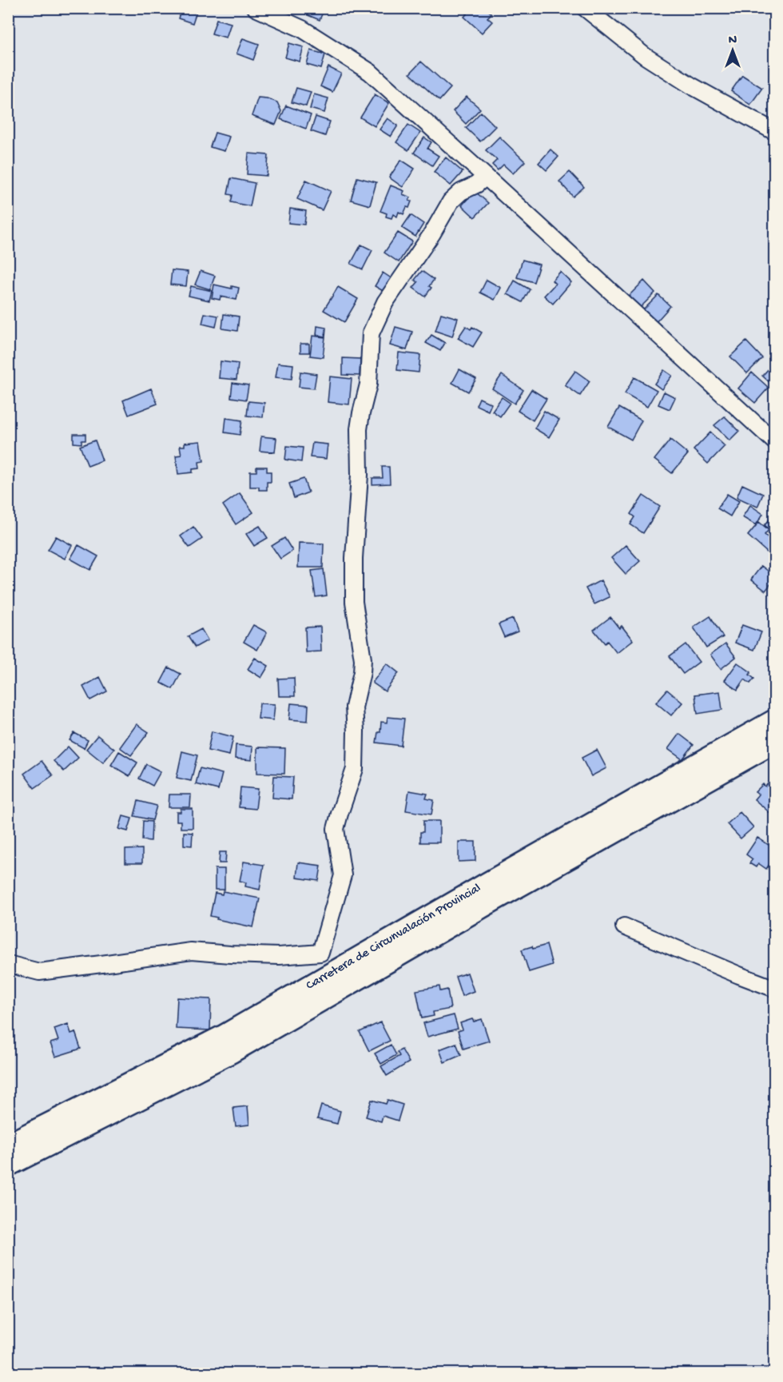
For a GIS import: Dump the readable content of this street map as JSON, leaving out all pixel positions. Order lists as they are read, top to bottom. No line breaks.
{"streets":{"highway":["Carretera de Circunvalación Provincial"]},"north":"top"}
